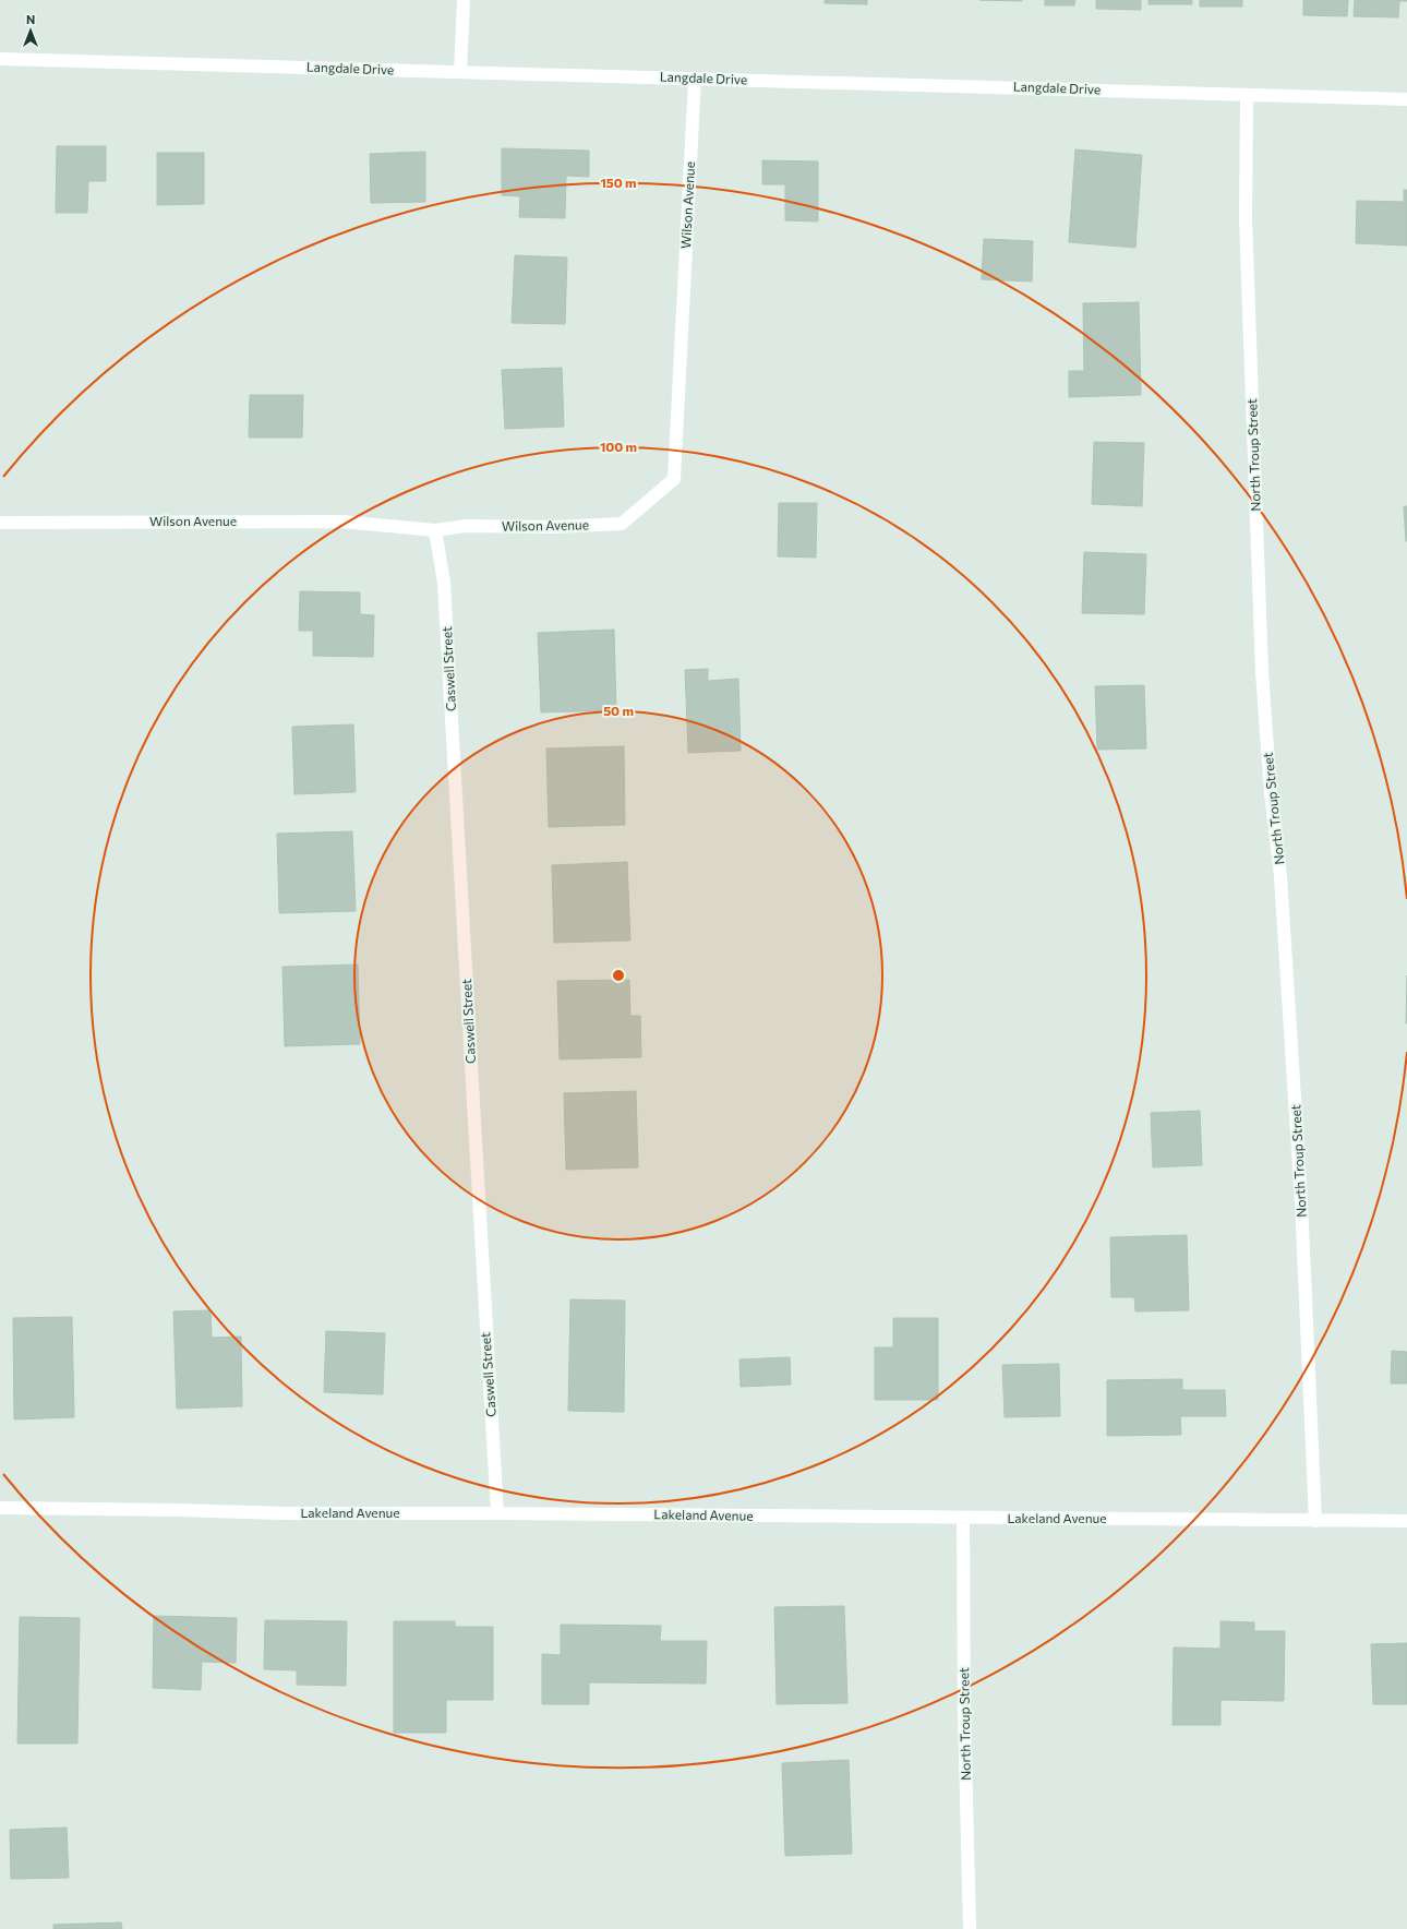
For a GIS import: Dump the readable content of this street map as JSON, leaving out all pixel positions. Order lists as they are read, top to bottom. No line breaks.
{"streets":{"street":["Langdale Drive","Wilson Avenue","North Troup Street","Caswell Street","Lakeland Avenue"]},"crossings":[["Langdale Drive","Wilson Avenue"],["Langdale Drive","North Troup Street"],["Wilson Avenue","Caswell Street"],["North Troup Street","Lakeland Avenue"],["Caswell Street","Lakeland Avenue"]],"north":"top","rings":["150 m","100 m","50 m"]}
